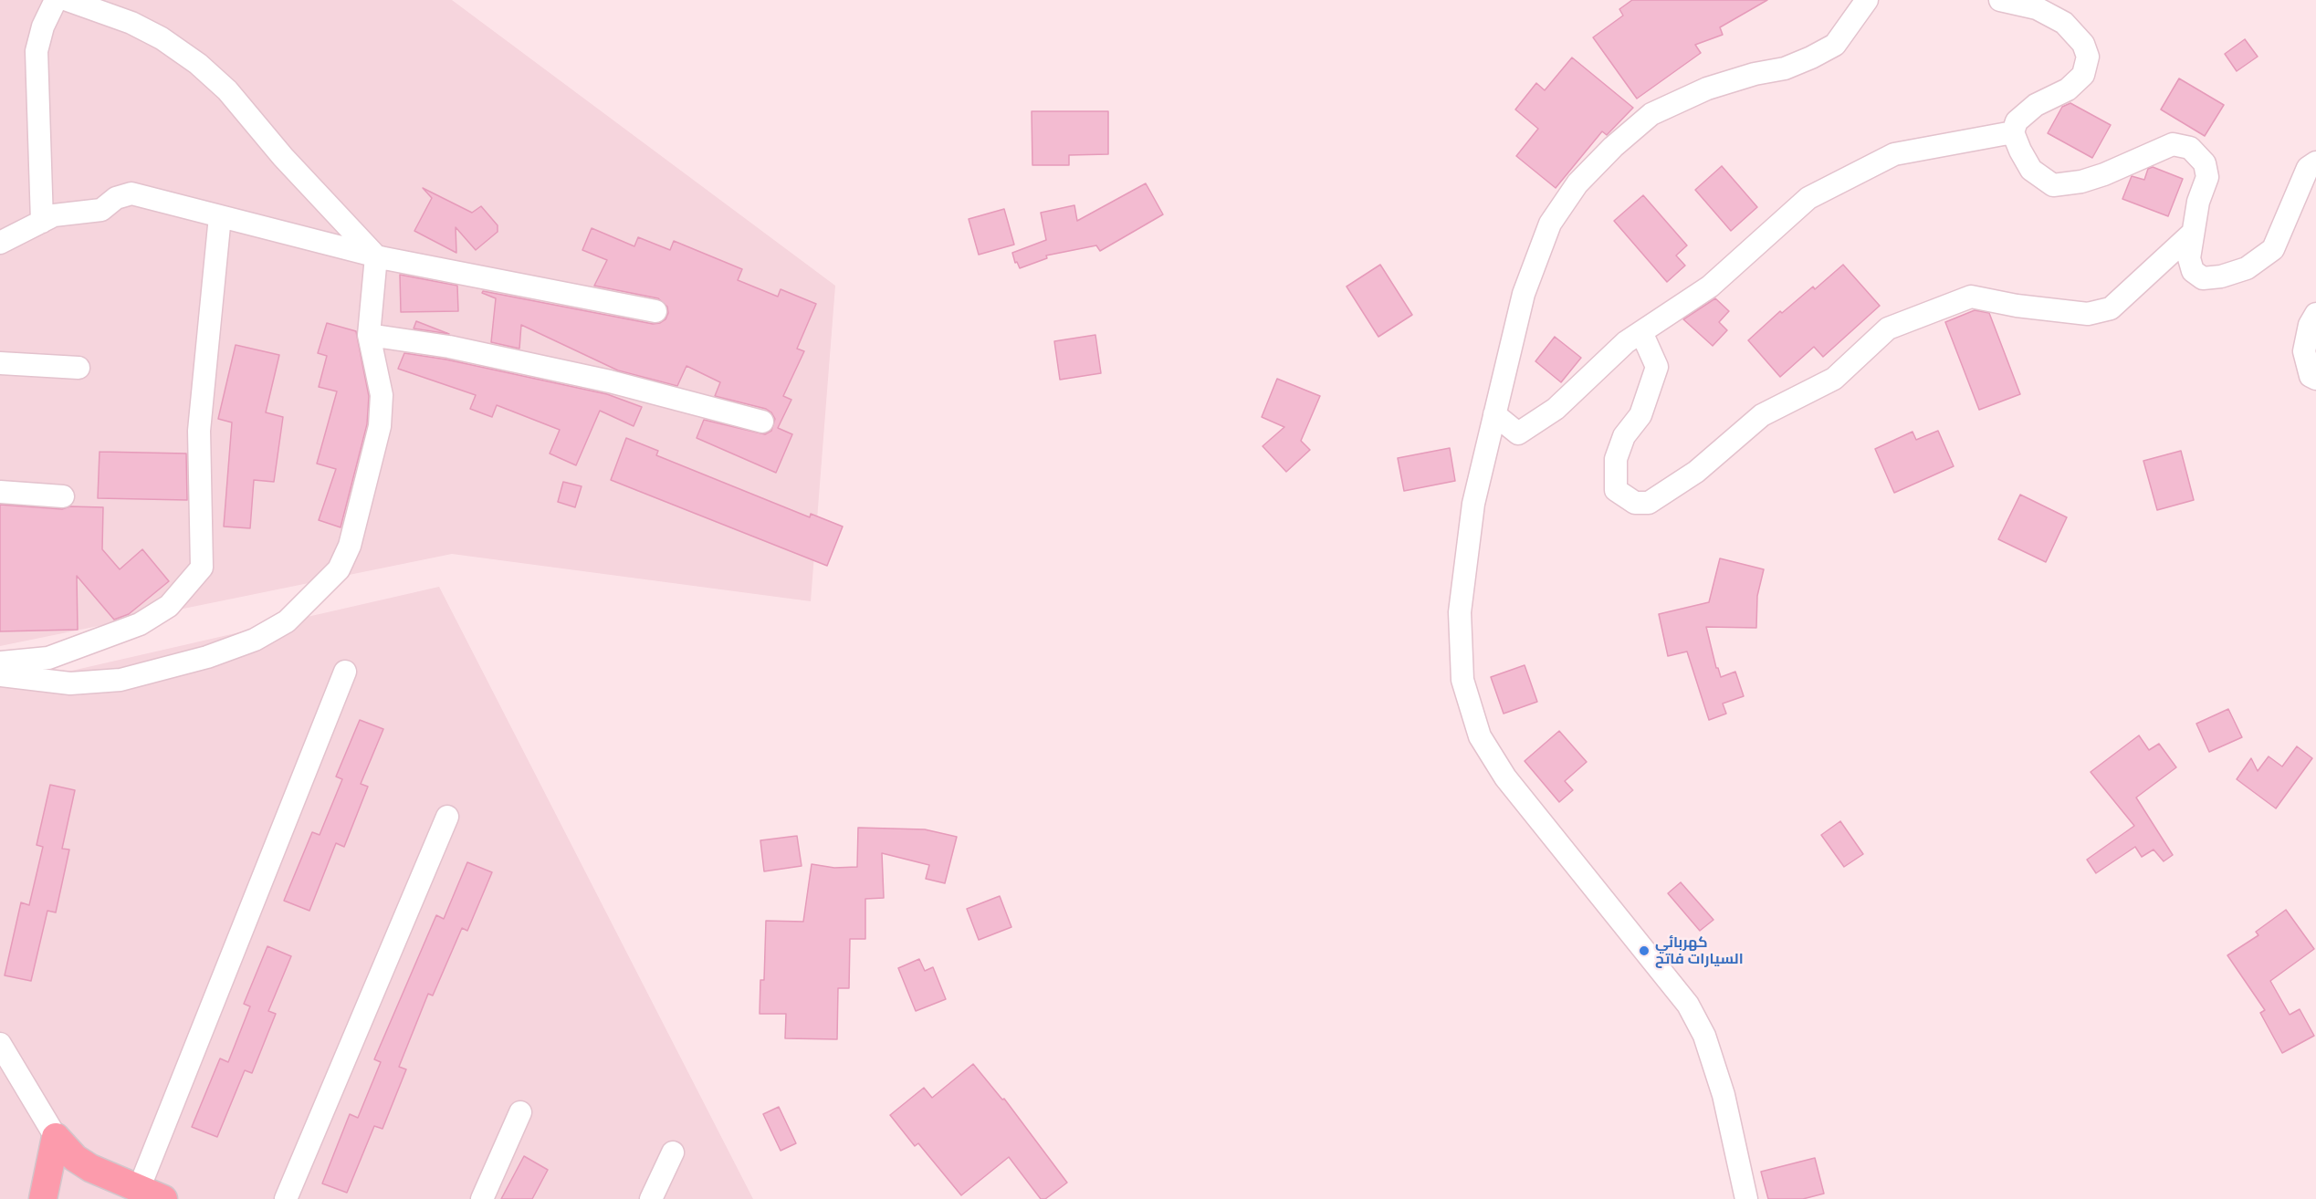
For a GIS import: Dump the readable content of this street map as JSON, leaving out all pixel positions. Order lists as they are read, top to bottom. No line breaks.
{"places":["كهربائي السيارات فاتح"]}
